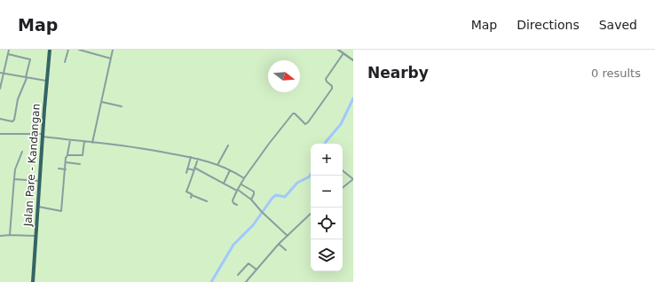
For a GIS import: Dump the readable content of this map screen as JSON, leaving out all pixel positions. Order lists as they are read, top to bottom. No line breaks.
{"streets":{"main road":["Jalan Pare - Kandangan"]},"north":"right","page":{"header":"Map","nav":["Map","Directions","Saved"],"heading":["Nearby","0 results"],"map_buttons":["+","−"]}}
